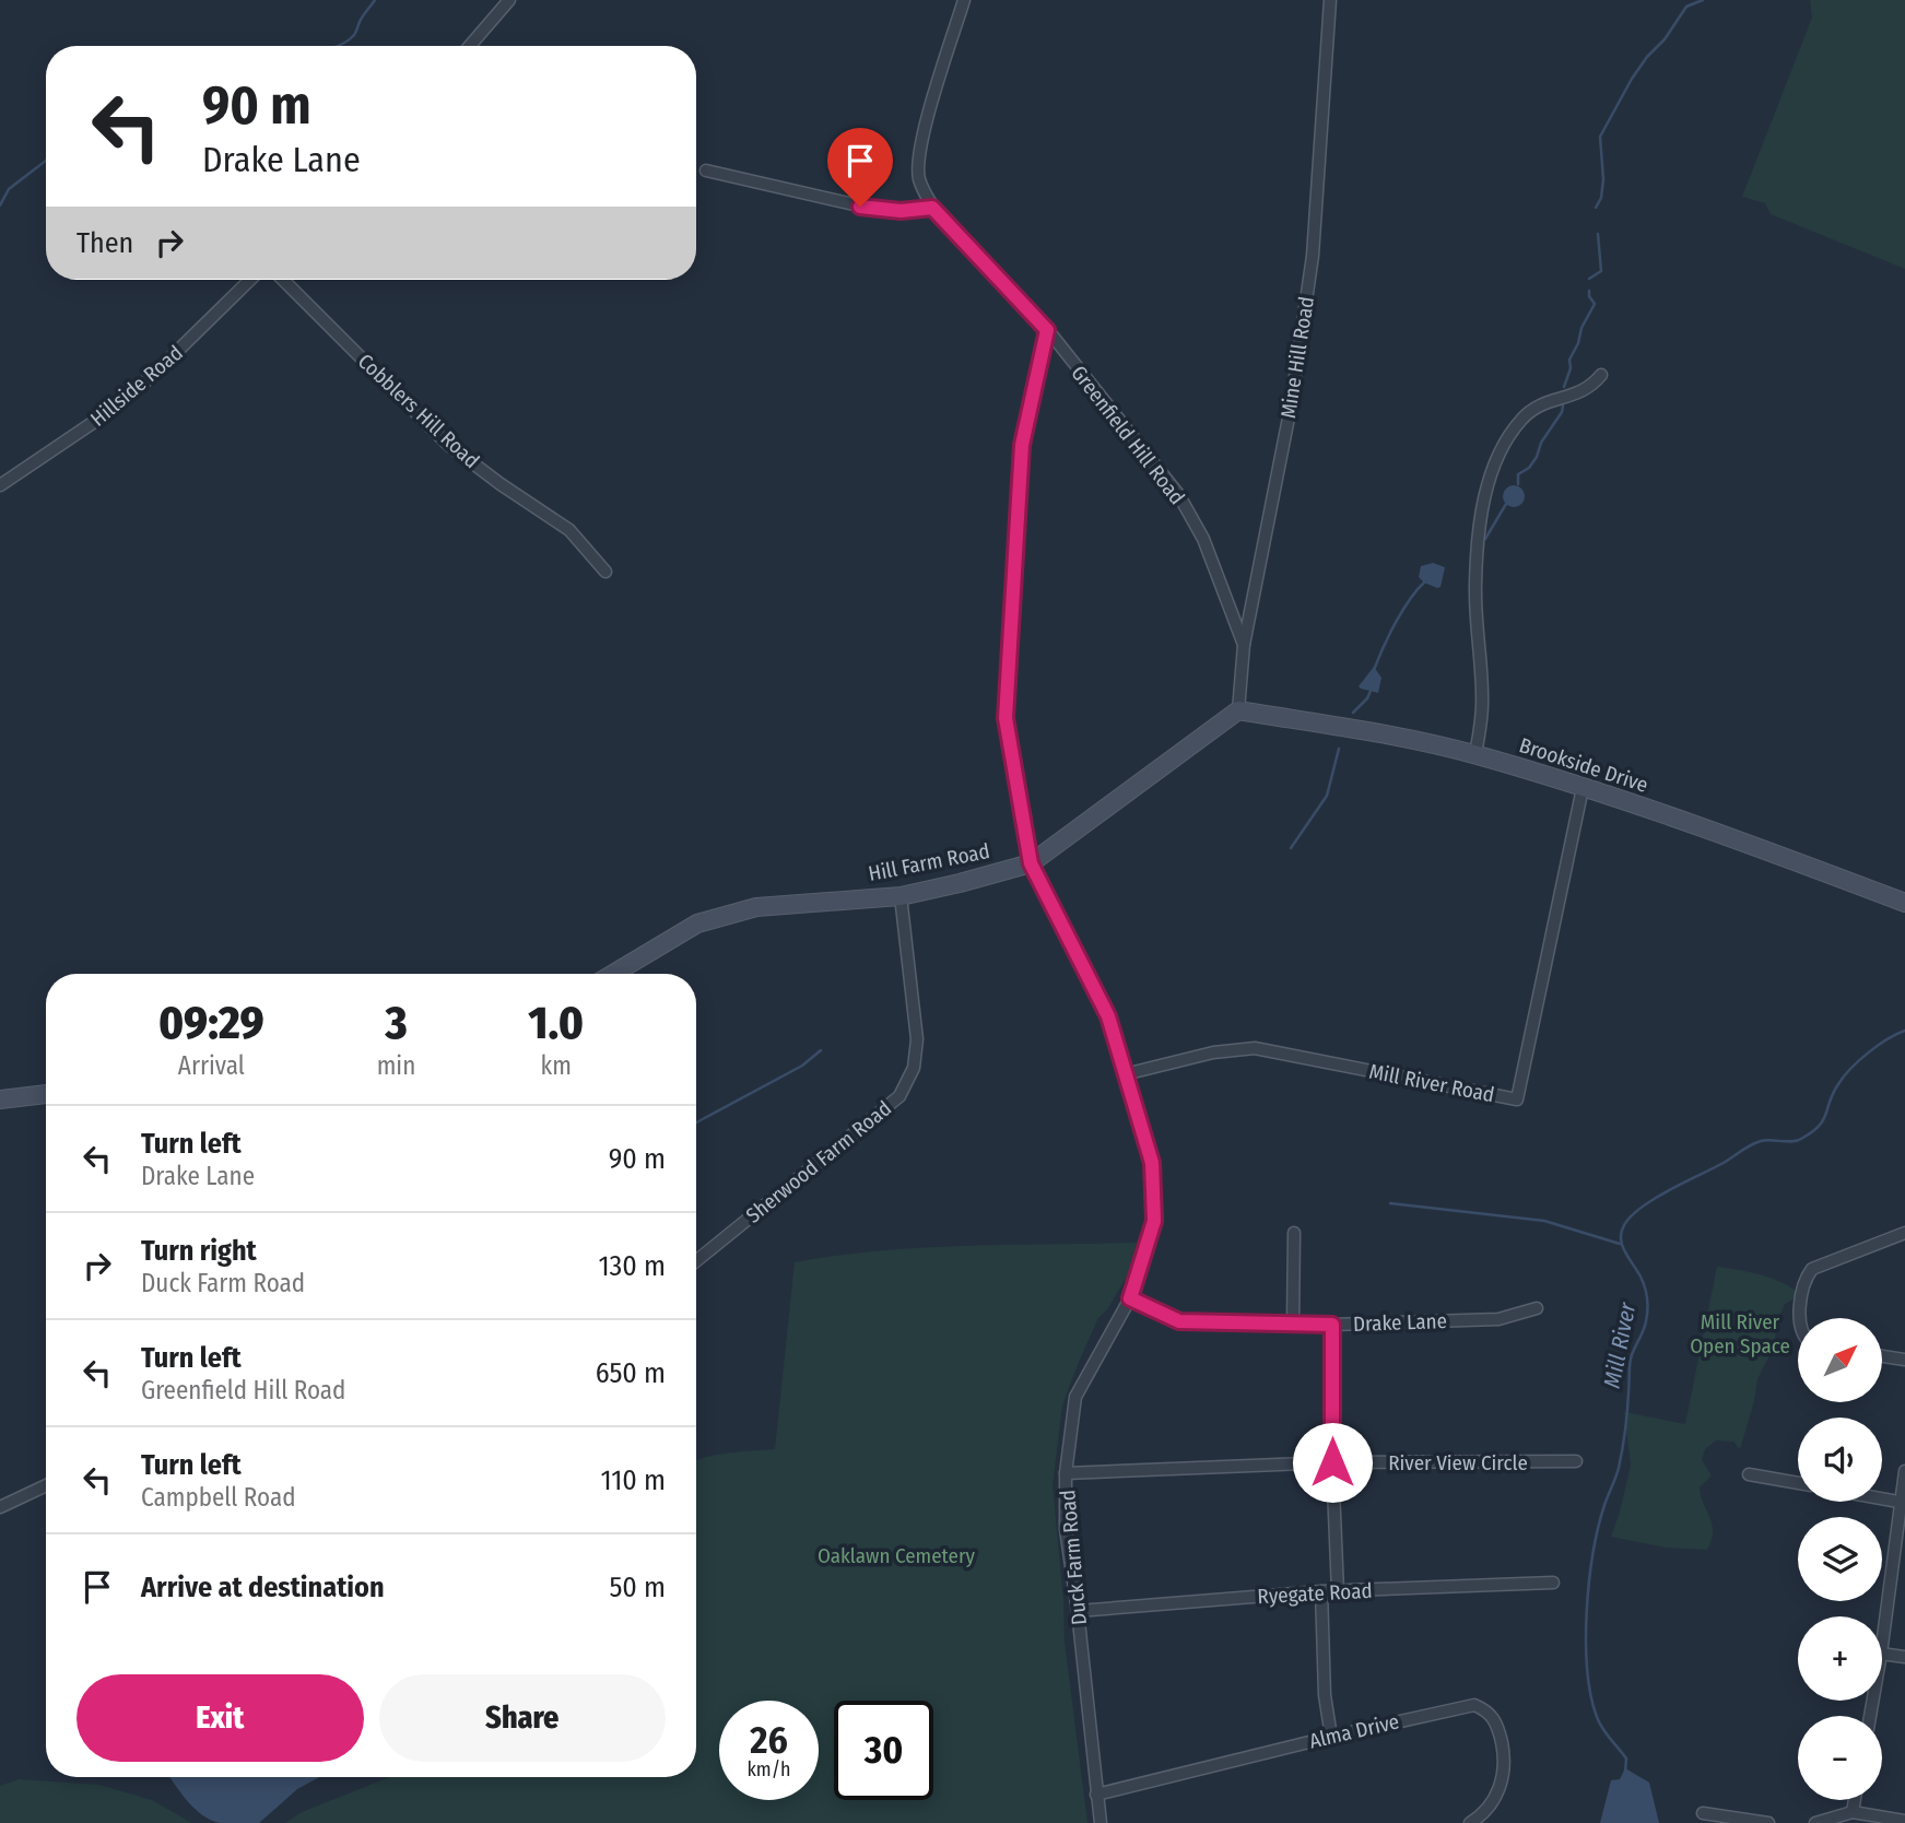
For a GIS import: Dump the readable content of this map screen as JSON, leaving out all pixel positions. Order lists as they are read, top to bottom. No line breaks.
{"streets":{"main road":["Brookside Drive","Hill Farm Road"],"street":["Mine Hill Road","Hillside Road","Cobblers Hill Road","Greenfield Hill Road","Mill River Road","Sherwood Farm Road","Drake Lane","River View Circle","Duck Farm Road","Ryegate Road","Alma Drive"]},"crossings":[["Mine Hill Road","Greenfield Hill Road"],["Mine Hill Road","Brookside Drive"],["Mine Hill Road","Hill Farm Road"],["Greenfield Hill Road","Duck Farm Road"],["Brookside Drive","Hill Farm Road"],["Brookside Drive","Mill River Road"],["Hill Farm Road","Sherwood Farm Road"],["Hill Farm Road","Duck Farm Road"],["Mill River Road","Duck Farm Road"],["Drake Lane","Duck Farm Road"],["River View Circle","Duck Farm Road"],["Duck Farm Road","Ryegate Road"],["Duck Farm Road","Alma Drive"]],"water":["Mill River"],"parks":["Mill River Open Space","Oaklawn Cemetery"],"north":"top right","page":{"turn":["90 m","Drake Lane"],"then":"Then","eta":["09:29","Arrival","3","min","1.0","km"],"list":[{"name":"Turn left","note":"Drake Lane","value":"90 m"},{"name":"Turn right","note":"Duck Farm Road","value":"130 m"},{"name":"Turn left","note":"Greenfield Hill Road","value":"650 m"},{"name":"Turn left","note":"Campbell Road","value":"110 m"},{"name":"Arrive at destination","value":"50 m"}],"map_buttons":["+","−"],"buttons":["Exit","Share"],"speed":"26 km/h","limit":"30"}}
